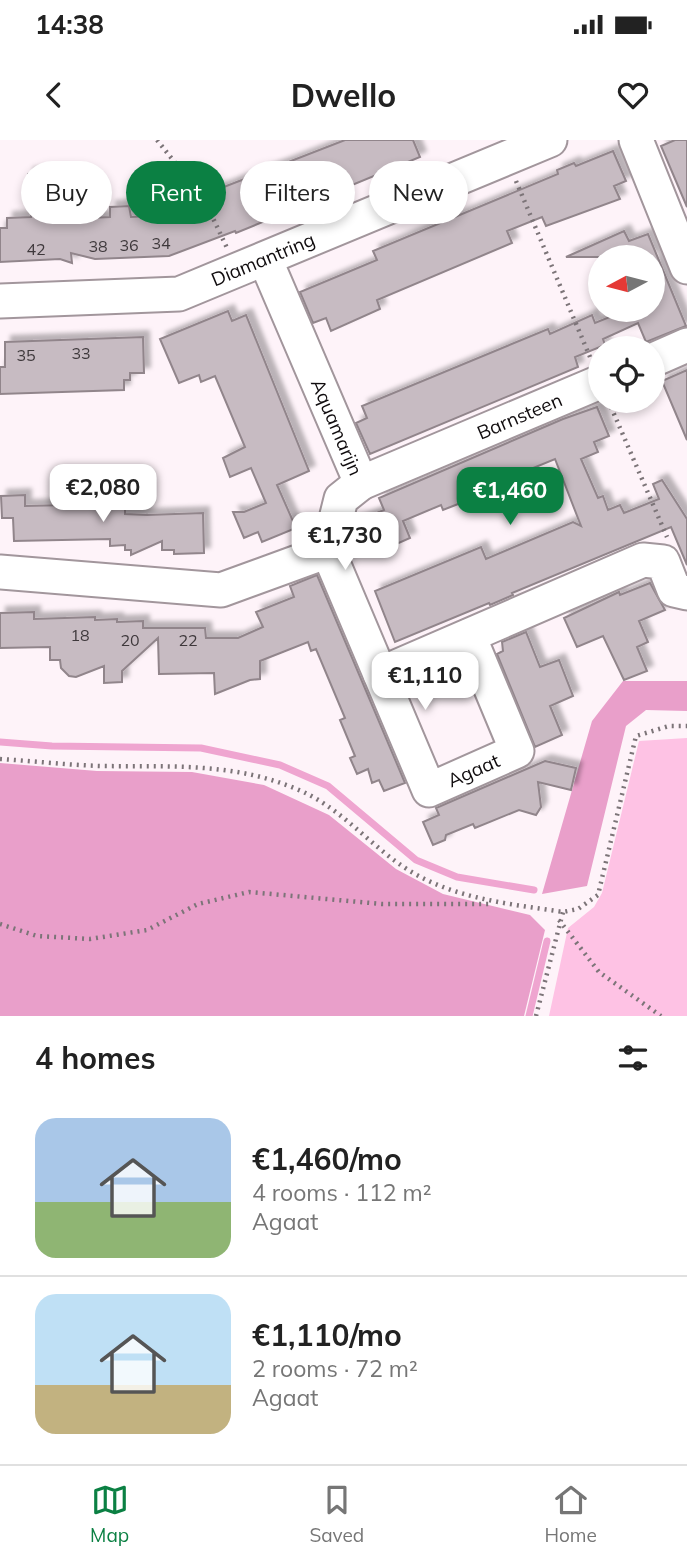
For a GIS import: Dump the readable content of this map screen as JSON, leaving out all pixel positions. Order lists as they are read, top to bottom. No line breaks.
{"streets":{"street":["Diamantring","Barnsteen","Aquamarijn","Agaat"]},"crossings":[["Diamantring","Aquamarijn"],["Barnsteen","Aquamarijn"],["Aquamarijn","Agaat"]],"house_numbers":["34","36","38","42","33","35","18","20","22"],"north":"left","page":{"status":"14:38","header":"Dwello","chip":["Buy","Rent","Filters","New"],"price":["€2,080","€1,460","€1,730","€1,110"],"heading":"4 homes","list":[{"name":"€1,460/mo","note":"4 rooms · 112 m² · Agaat"},{"name":"€1,110/mo","note":"2 rooms · 72 m² · Agaat"}],"tabs":["Map","Saved","Home"]}}
